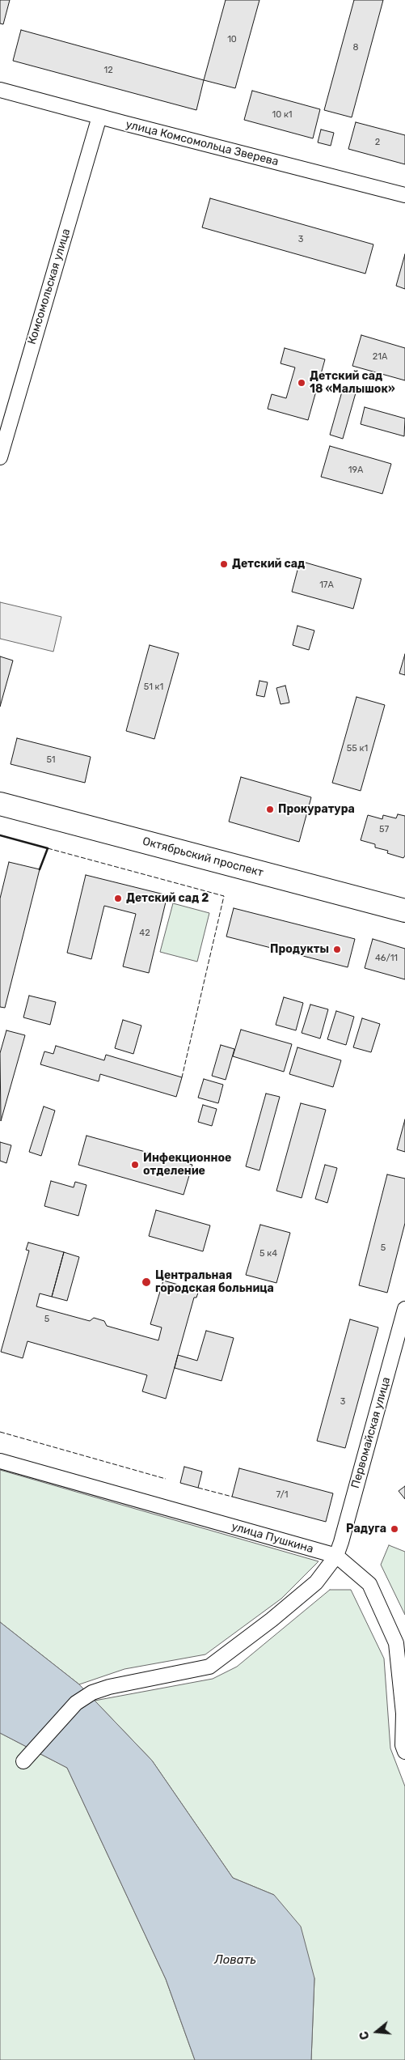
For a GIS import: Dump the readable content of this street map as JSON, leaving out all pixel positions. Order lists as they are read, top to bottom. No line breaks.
{"streets":{"main road":["Октябрьский проспект"],"street":["улица Комсомольца Зверева","Комсомольская улица","Первомайская улица","улица Пушкина"]},"crossings":[["улица Комсомольца Зверева","Комсомольская улица"],["Первомайская улица","улица Пушкина"]],"water":["Ловать"],"places":["Детский сад 18 «Малышок»","Детский сад","Прокуратура","Детский сад 2","Продукты","Инфекционное отделение","Центральная городская больница","Радуга"],"house_numbers":["10","8","12","10 к1","2","3","21А","19А","17А","51 к1","55 к1","51","57","42","46/11","5","5 к4","5","3","7/1"],"north":"left"}
